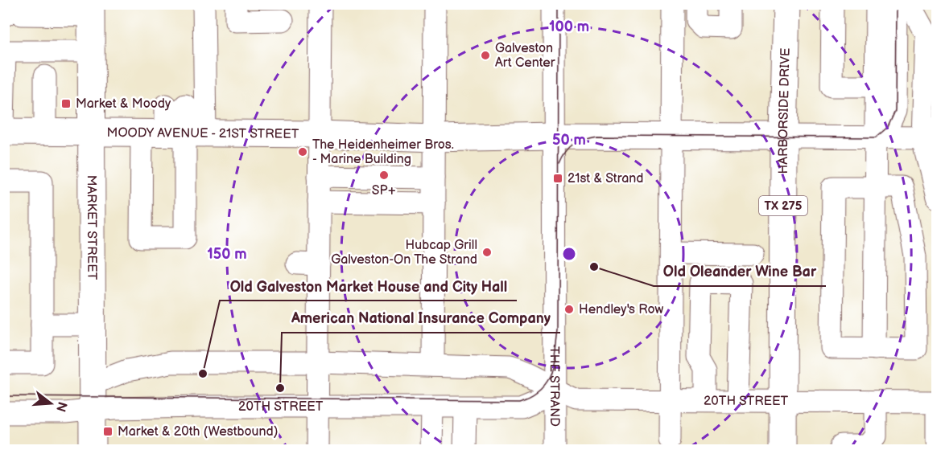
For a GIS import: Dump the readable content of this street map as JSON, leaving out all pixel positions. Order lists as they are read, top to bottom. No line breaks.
{"streets":{"main road":["HARBORSIDE DRIVE","MOODY AVENUE - 21ST STREET","TX 275","MARKET STREET"],"street":["THE STRAND","20TH STREET"]},"crossings":[["HARBORSIDE DRIVE","MOODY AVENUE - 21ST STREET"],["HARBORSIDE DRIVE","20TH STREET"],["MOODY AVENUE - 21ST STREET","MARKET STREET"],["MOODY AVENUE - 21ST STREET","THE STRAND"],["MARKET STREET","20TH STREET"],["THE STRAND","20TH STREET"]],"places":{"other":["Galveston Art Center","The Heidenheimer Bros. - Marine Building","SP+","Hubcap Grill Galveston-On The Strand","Old Oleander Wine Bar","Hendley's Row","Old Galveston Market House and City Hall","American National Insurance Company"],"transit":["Market & Moody","21st & Strand","Market & 20th (Westbound)"]},"north":"right","rings":["100 m","50 m","150 m"]}
